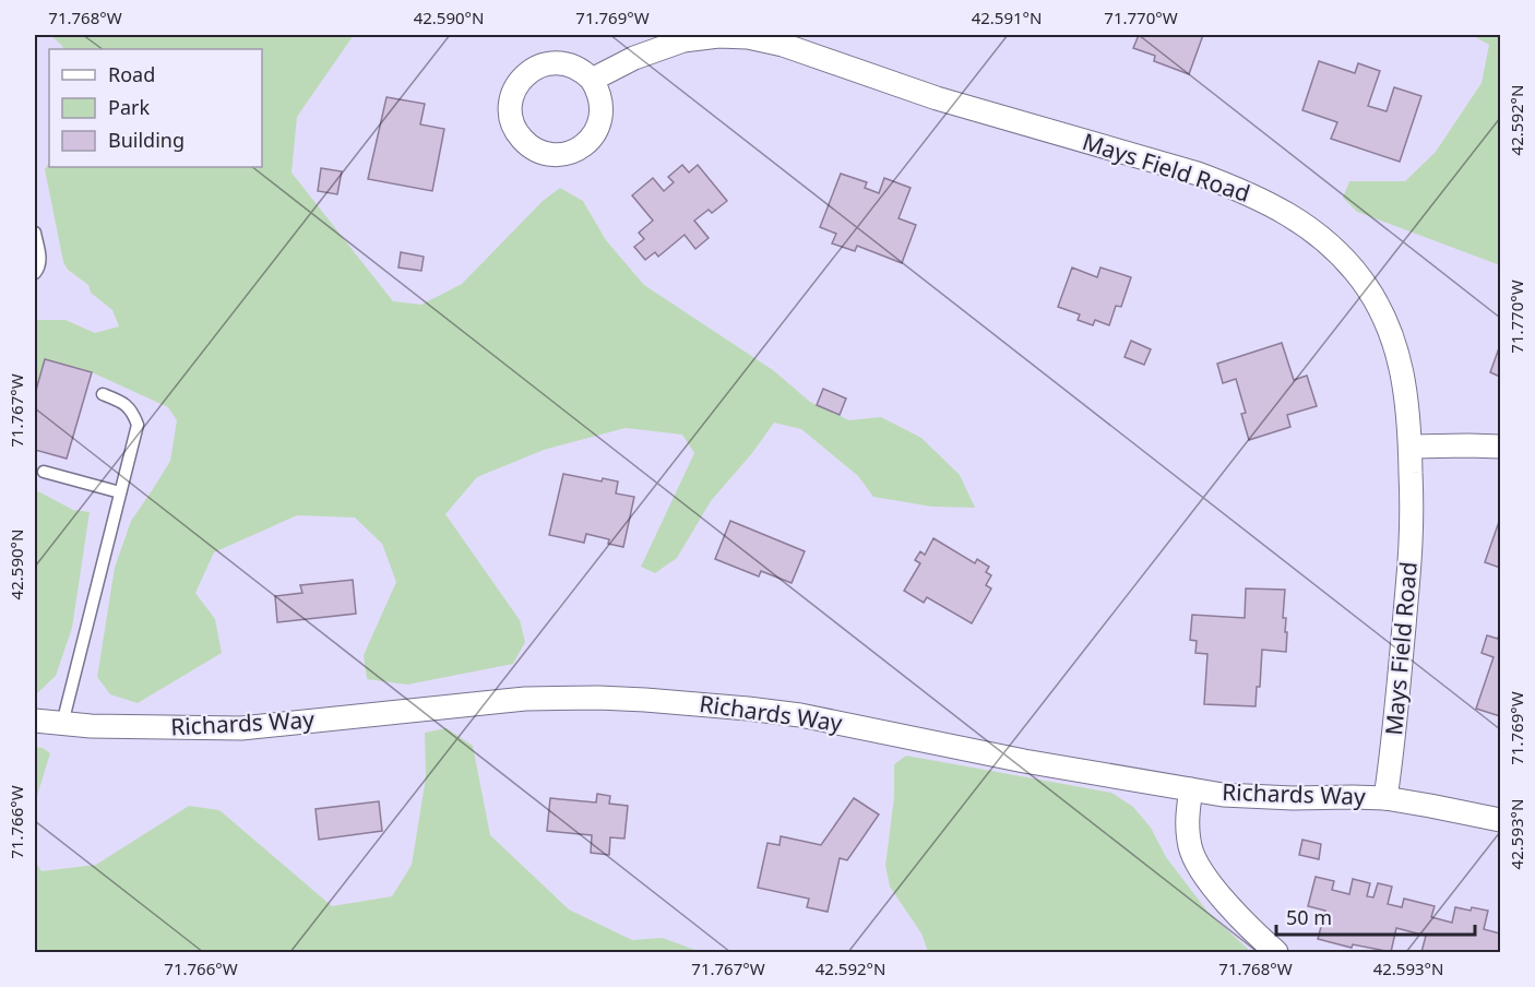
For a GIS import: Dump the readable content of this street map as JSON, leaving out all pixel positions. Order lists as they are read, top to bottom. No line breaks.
{"streets":{"street":["Mays Field Road","Richards Way"]},"crossings":[["Mays Field Road","Richards Way"]],"legend":["Road","Park","Building"],"scale_bar":"50 m","coordinates":["71.768°W","42.590°N","71.769°W","42.591°N","71.770°W","42.592°N","71.767°W","71.766°W","42.593°N"]}
